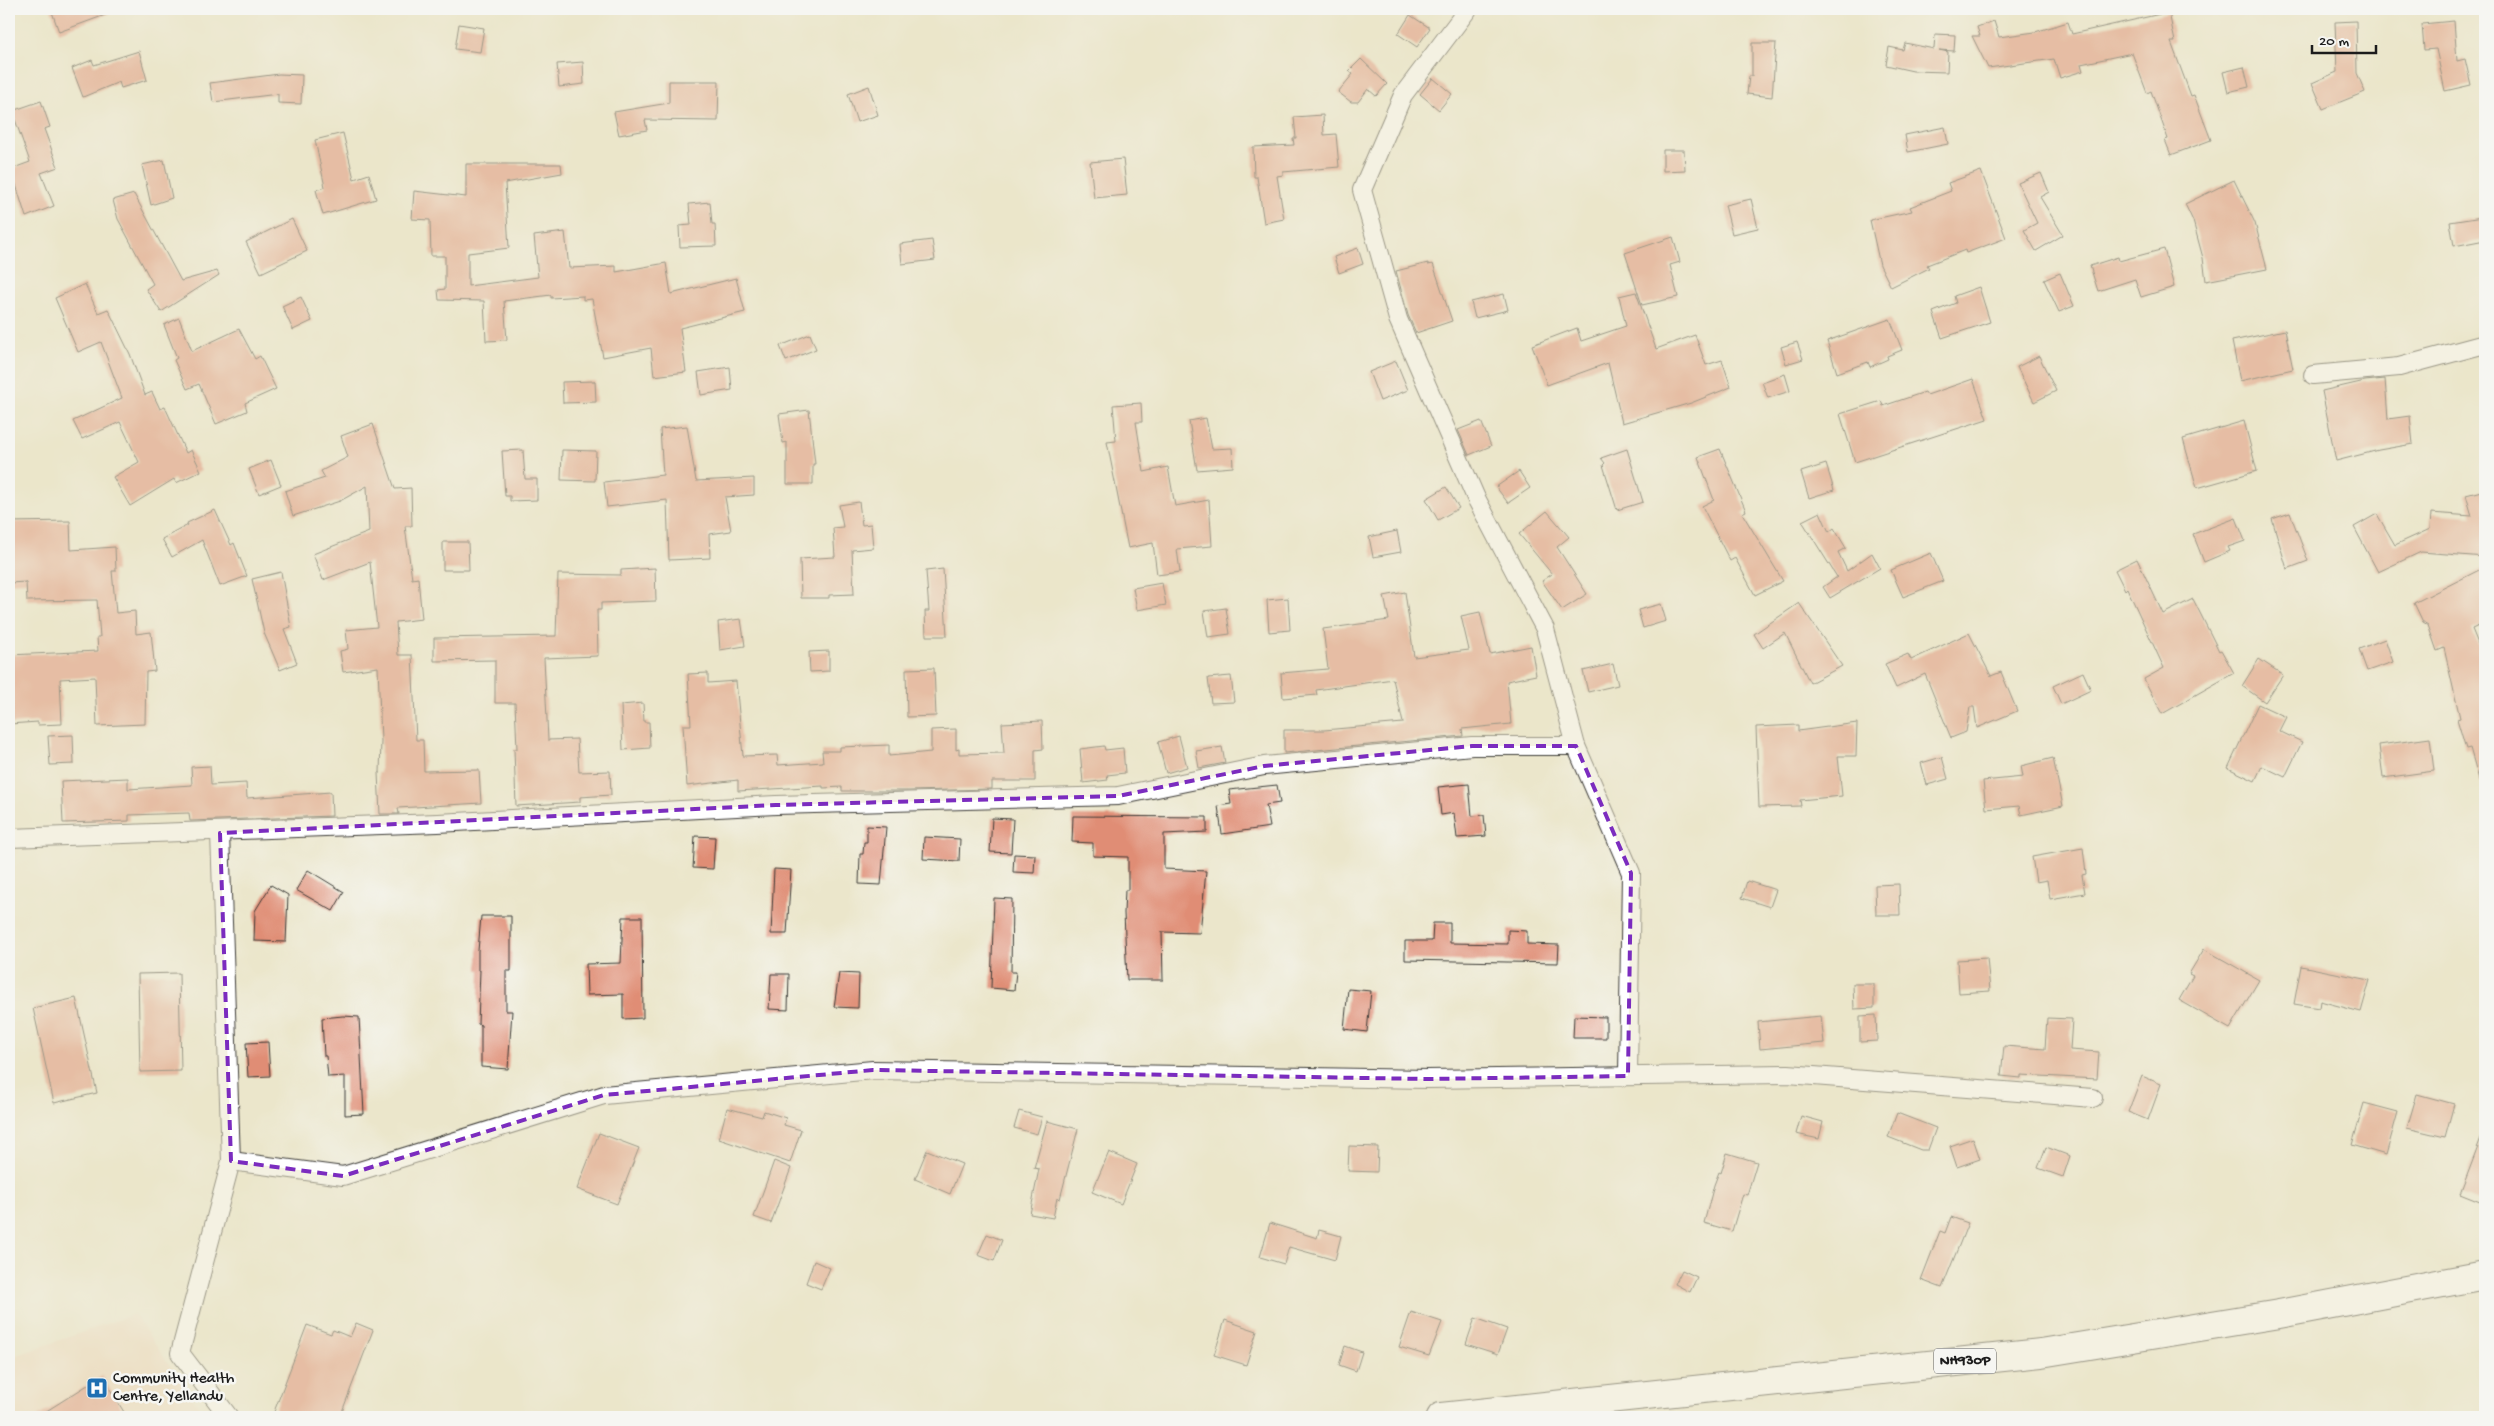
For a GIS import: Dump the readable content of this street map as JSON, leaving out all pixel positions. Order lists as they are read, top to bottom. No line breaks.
{"streets":{"highway":["NH930P"]},"places":{"hospital":["Community Health Centre, Yellandu"]},"scale_bar":"20 m"}
